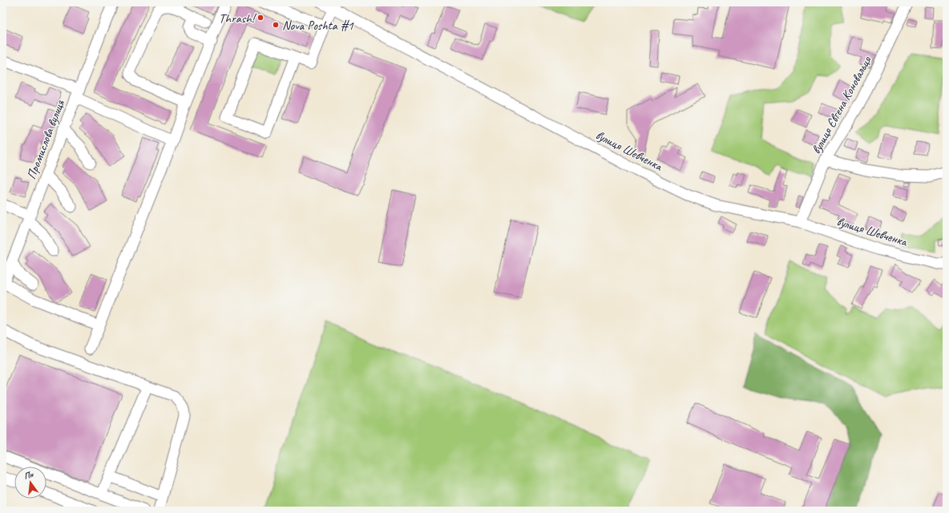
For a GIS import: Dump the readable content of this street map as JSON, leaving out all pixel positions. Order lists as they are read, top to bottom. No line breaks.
{"streets":{"street":["вулиця Євгена Коновальця","Промислова вулиця","вулиця Шевченка"]},"crossings":[["вулиця Євгена Коновальця","вулиця Шевченка"]],"places":["Thrash!","Nova Poshta #1"],"north":"top"}
